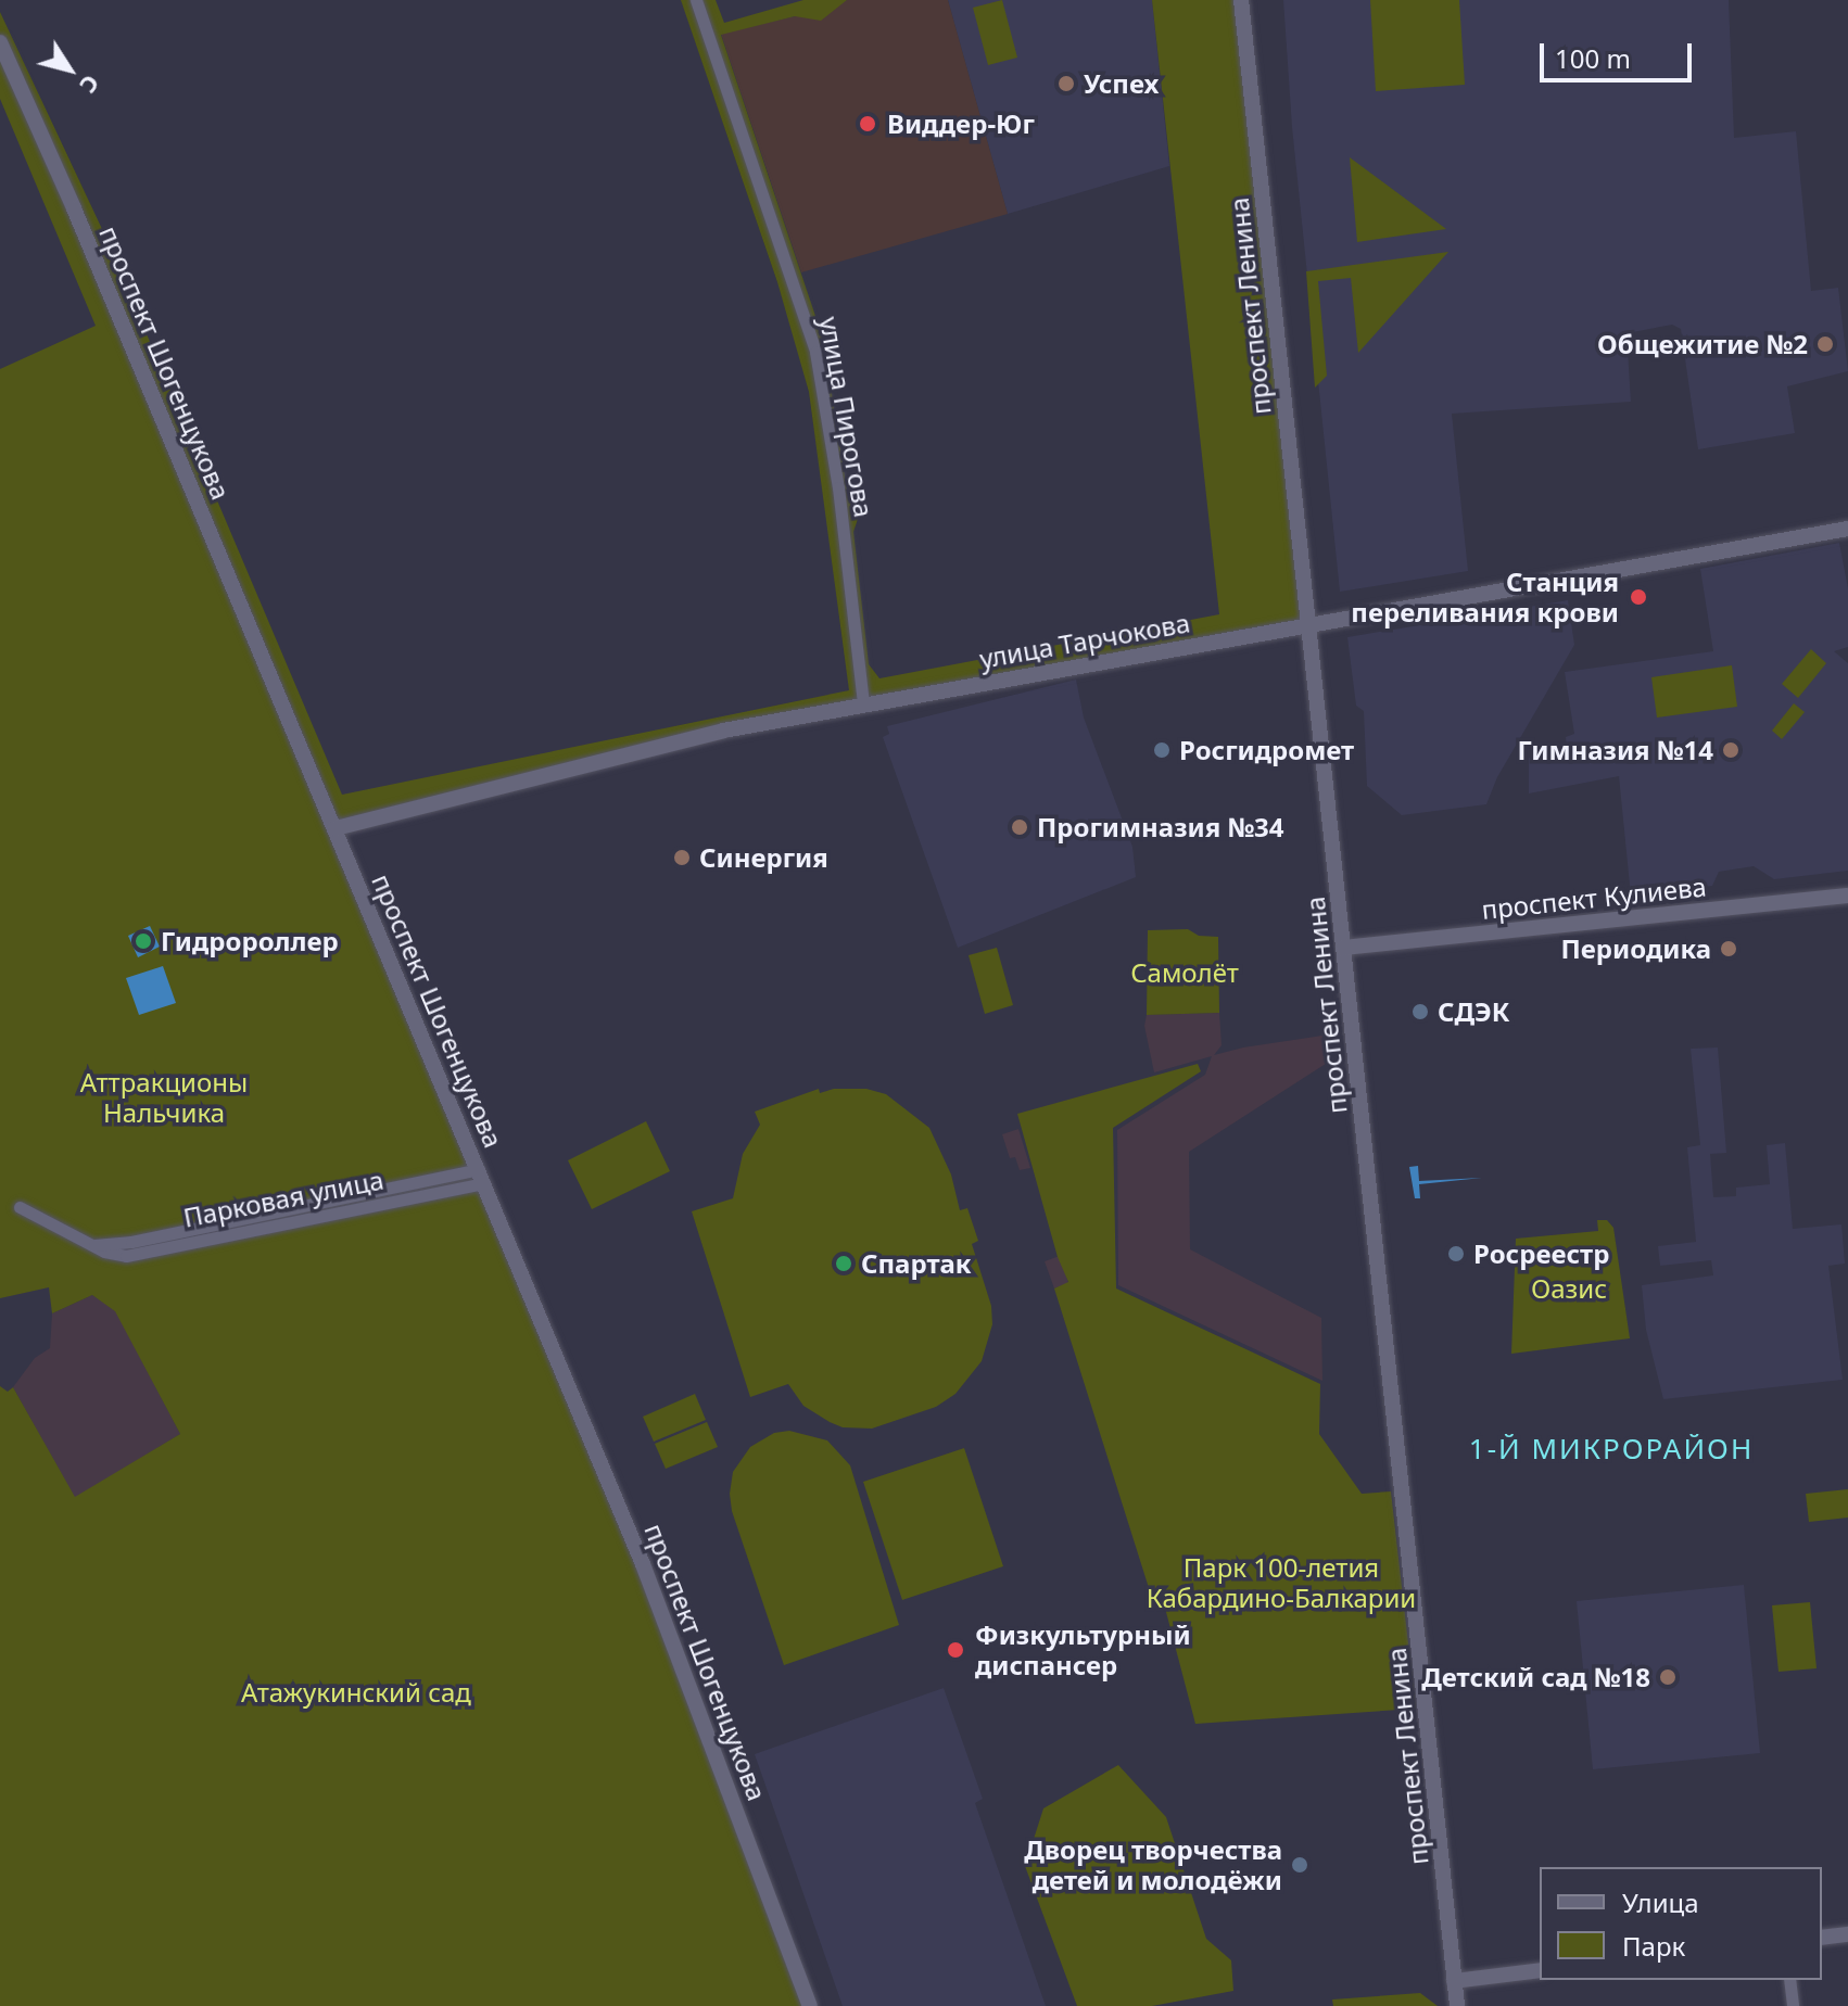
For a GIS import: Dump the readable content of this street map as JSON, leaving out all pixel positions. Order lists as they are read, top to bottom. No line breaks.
{"streets":{"street":["проспект Ленина","проспект Шогенцукова","улица Пирогова","улица Тарчокова","проспект Кулиева","Парковая улица"]},"crossings":[["проспект Ленина","улица Тарчокова"],["проспект Ленина","проспект Кулиева"],["проспект Шогенцукова","улица Тарчокова"],["проспект Шогенцукова","Парковая улица"],["улица Пирогова","улица Тарчокова"]],"districts":["1-Й МИКРОРАЙОН"],"parks":["Самолёт","Аттракционы Нальчика","Оазис","Парк 100-летия Кабардино-Балкарии","Атажукинский сад"],"places":["Успех","Виддер-Юг","Общежитие №2","Станция переливания крови","Росгидромет","Гимназия №14","Прогимназия №34","Синергия","Гидророллер","Периодика","СДЭК","Росреестр","Спартак","Физкультурный диспансер","Детский сад №18","Дворец творчества детей и молодёжи"],"legend":["Улица","Парк"],"scale_bar":"100 m","north":"bottom right"}
